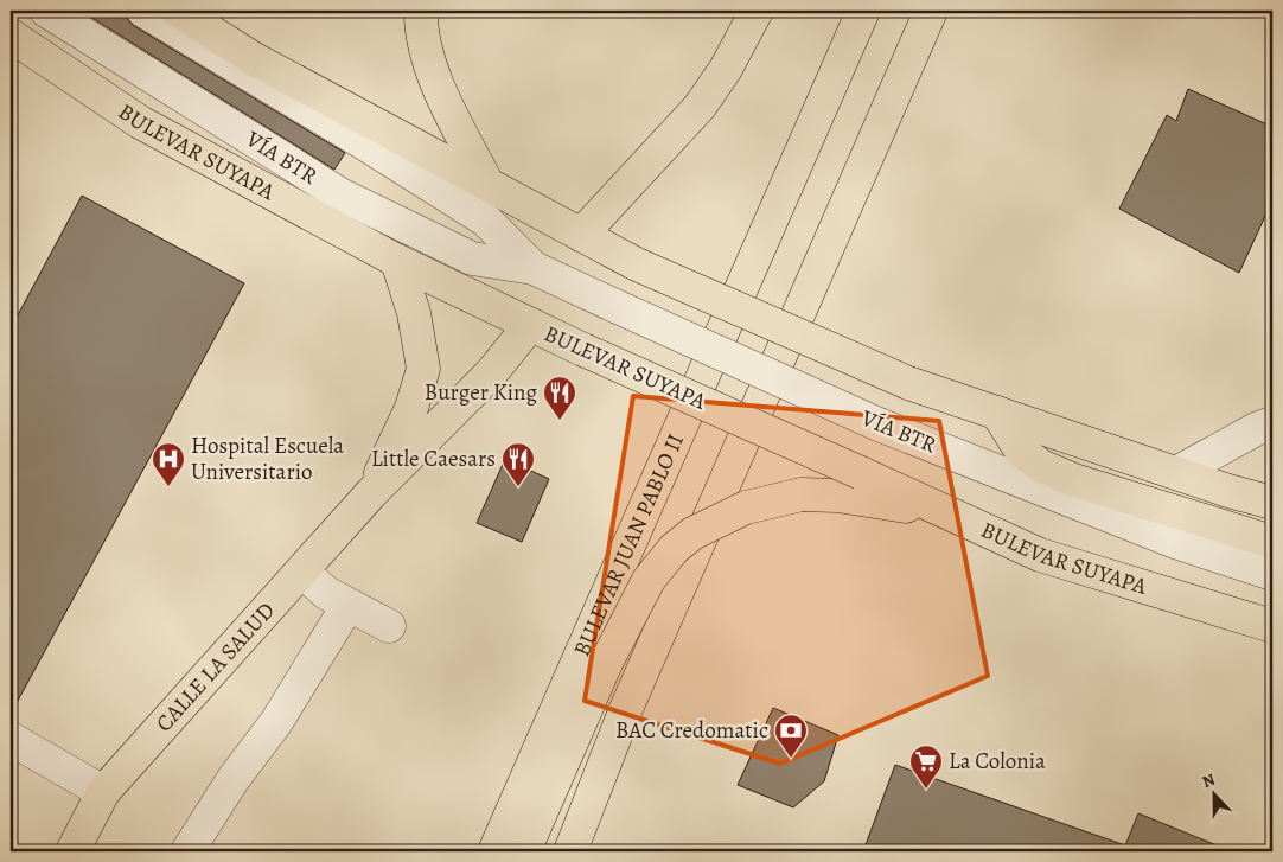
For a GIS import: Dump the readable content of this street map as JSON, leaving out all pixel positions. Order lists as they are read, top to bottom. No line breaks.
{"streets":{"main road":["BULEVAR SUYAPA","BULEVAR JUAN PABLO II","CALLE LA SALUD"],"lane":["VÍA BTR"]},"crossings":[["BULEVAR SUYAPA","CALLE LA SALUD"]],"places":{"restaurant":["Burger King","Little Caesars"],"hospital":["Hospital Escuela Universitario"],"bank":["BAC Credomatic"],"supermarket":["La Colonia"]},"north":"top"}
